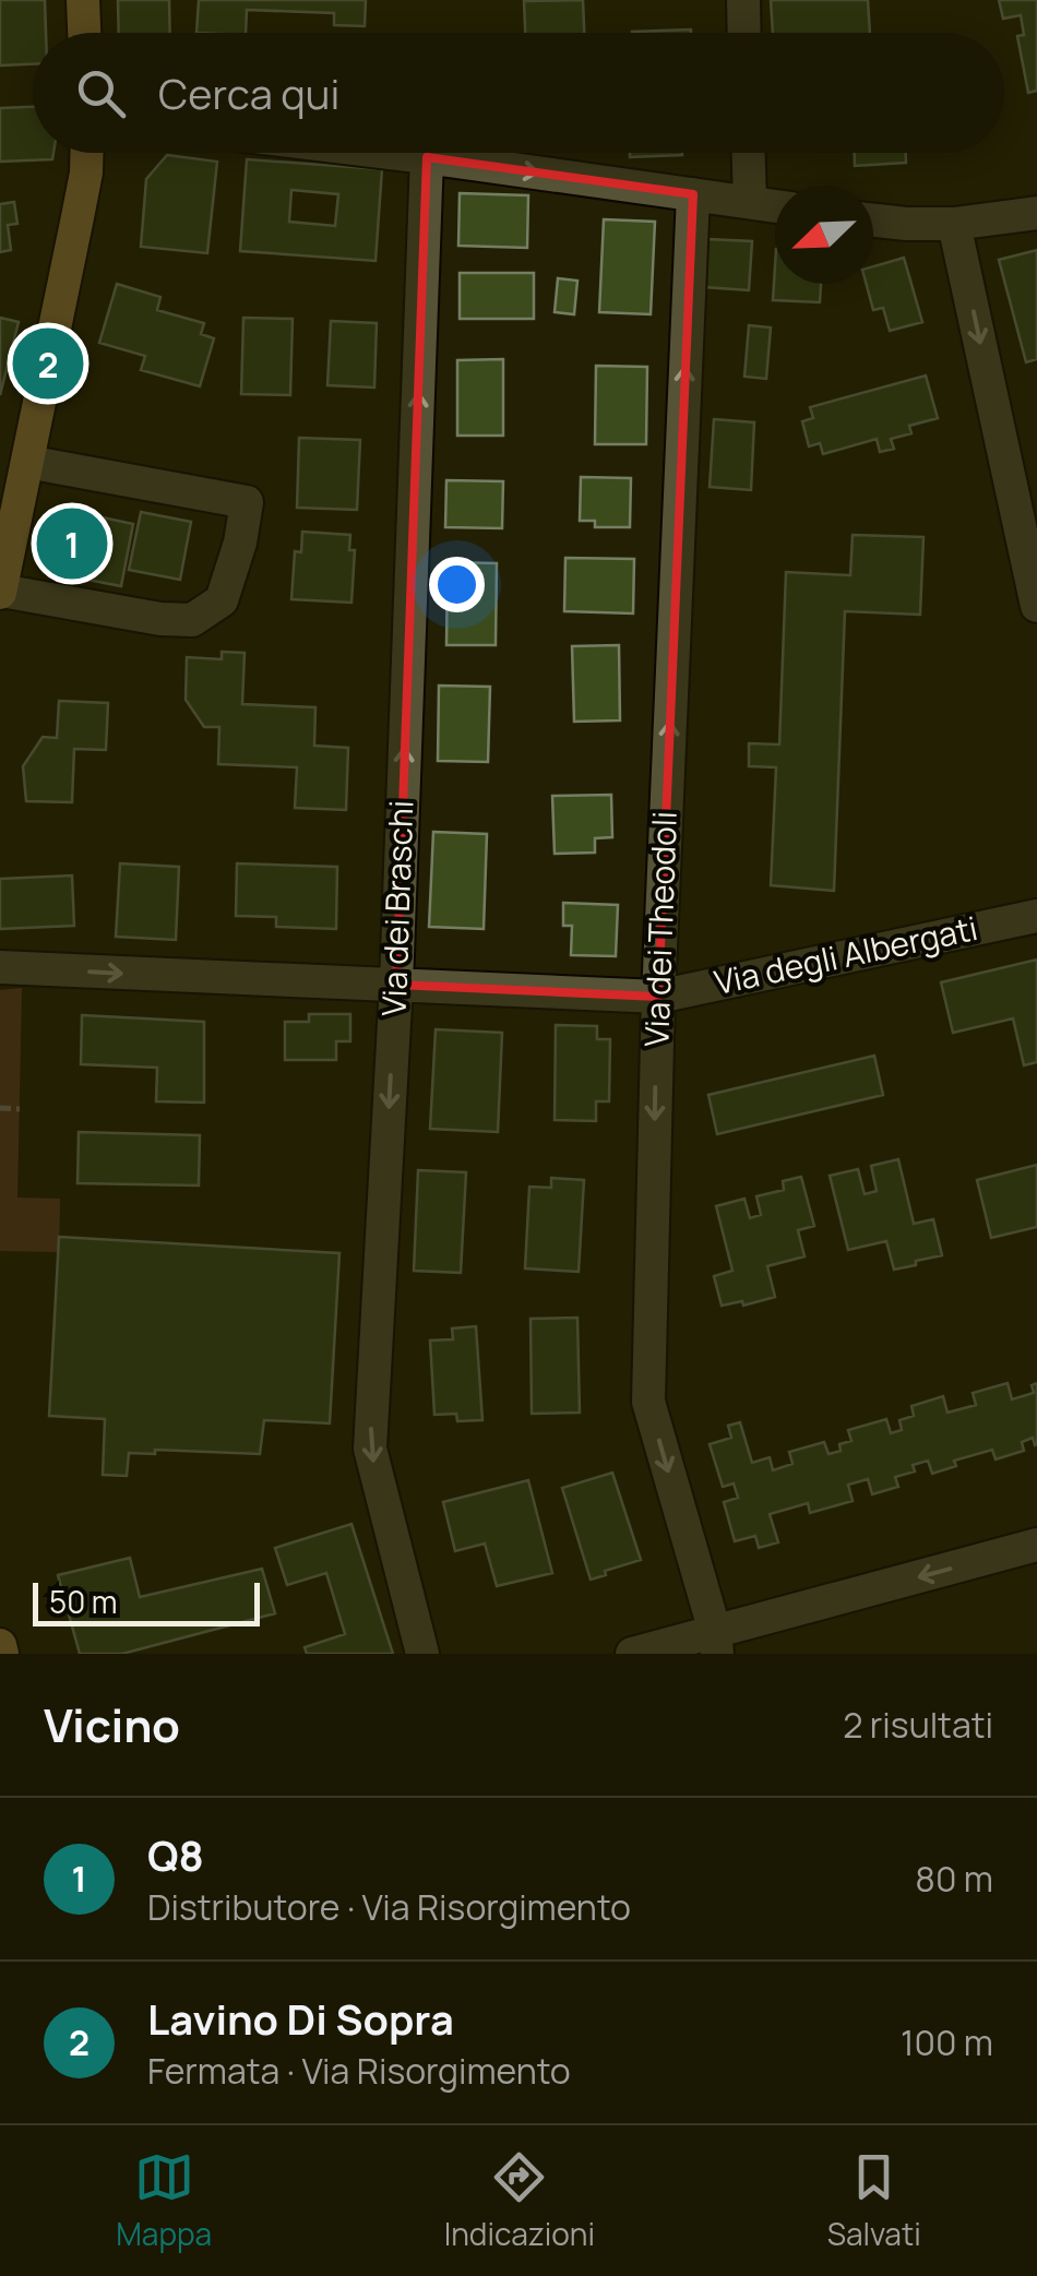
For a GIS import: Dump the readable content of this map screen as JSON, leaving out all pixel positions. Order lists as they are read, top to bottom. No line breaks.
{"streets":{"street":["Via dei Braschi","Via dei Theodoli","Via degli Albergati"]},"crossings":[["Via dei Braschi","Via degli Albergati"],["Via dei Theodoli","Via degli Albergati"]],"one_way":["Via degli Albergati"],"scale_bar":"50 m","north":"bottom left","page":{"search":"Cerca qui","pins":["2","1"],"scale":"50 m","heading":["Vicino","2 risultati"],"list":[{"mark":"1","name":"Q8","note":"Distributore · Via Risorgimento","value":"80 m"},{"mark":"2","name":"Lavino Di Sopra","note":"Fermata · Via Risorgimento","value":"100 m"}],"nav":["Mappa","Indicazioni","Salvati"]}}
